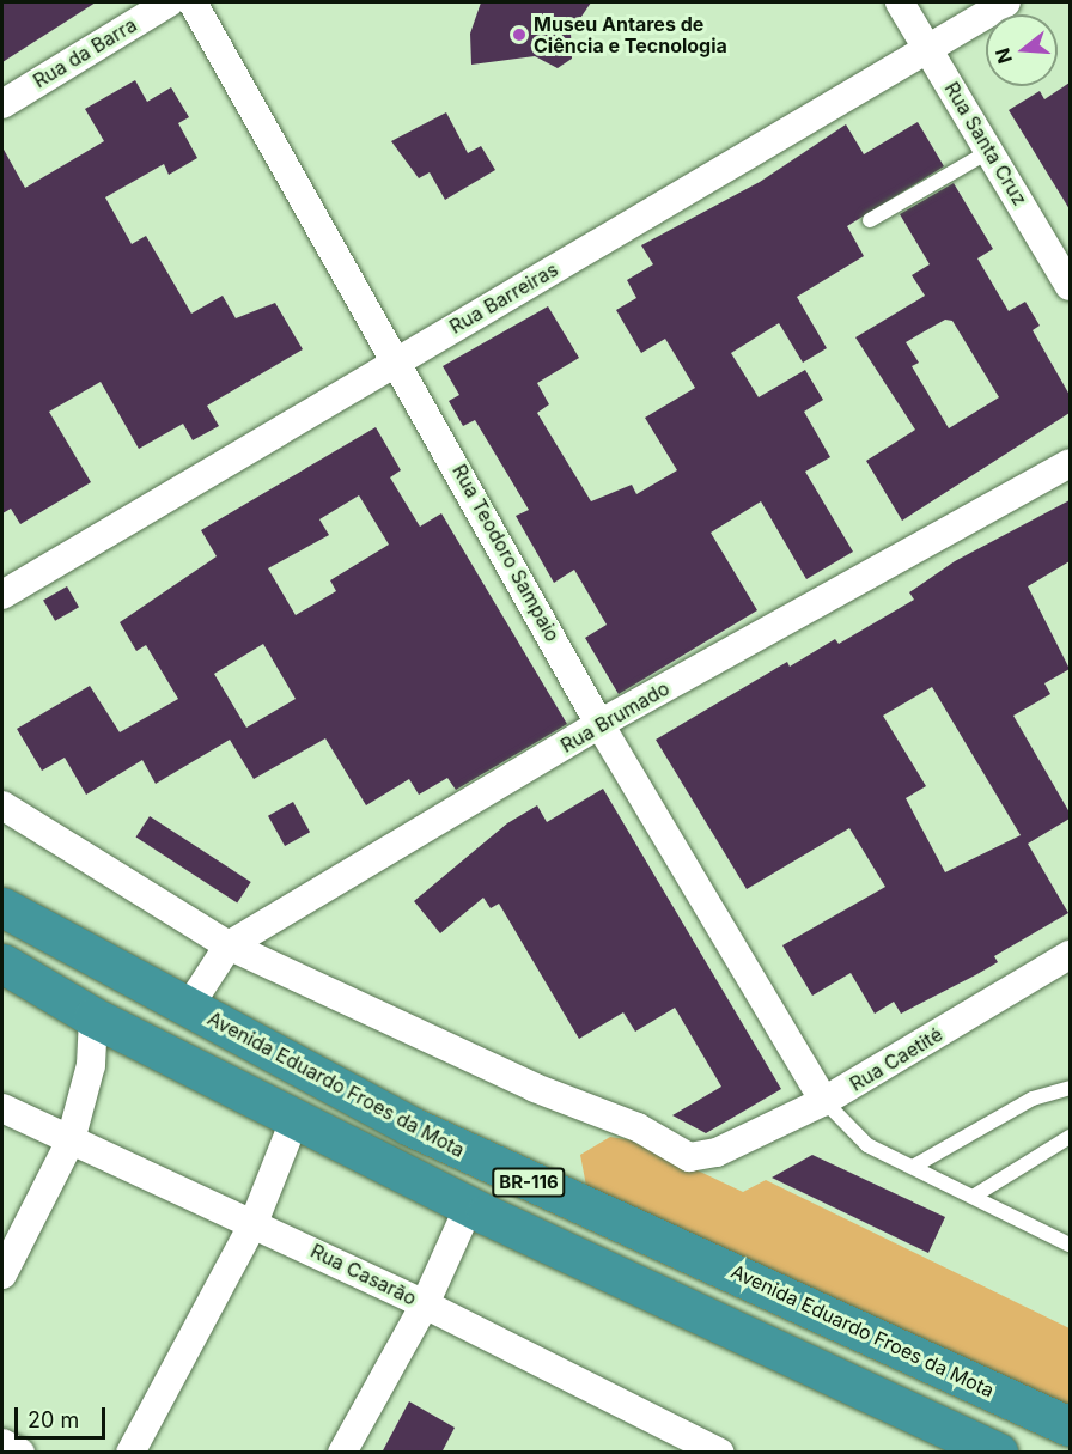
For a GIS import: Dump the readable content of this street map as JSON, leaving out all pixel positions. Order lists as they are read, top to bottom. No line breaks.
{"streets":{"highway":["Avenida Eduardo Froes da Mota","BR-116"],"street":["Rua da Barra","Rua Santa Cruz","Rua Barreiras","Rua Teodoro Sampaio","Rua Brumado","Rua Caetité","Rua Casarão"]},"crossings":[["Rua Santa Cruz","Rua Barreiras"],["Rua Barreiras","Rua Teodoro Sampaio"],["Rua Teodoro Sampaio","Rua Brumado"],["Rua Teodoro Sampaio","Rua Caetité"],["Rua Brumado","Rua Caetité"],["Rua Brumado","Avenida Eduardo Froes da Mota"]],"places":["Museu Antares de Ciência e Tecnologia"],"scale_bar":"20 m","north":"left"}
